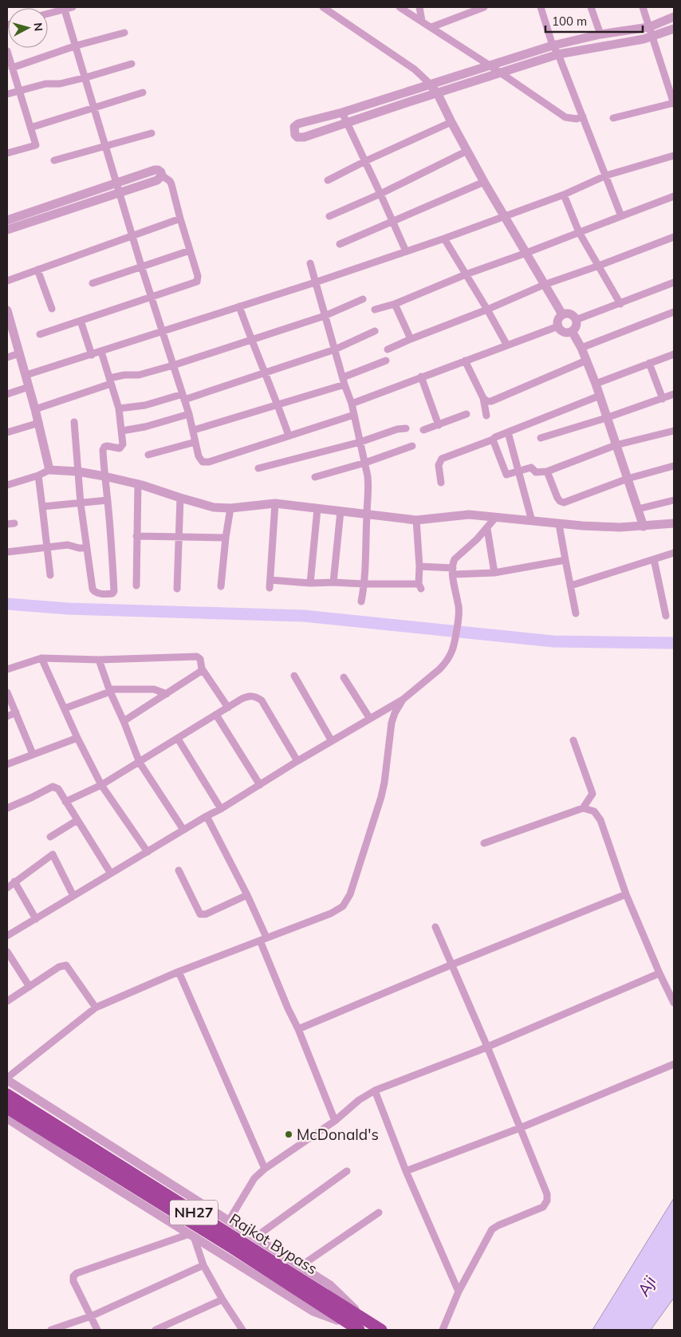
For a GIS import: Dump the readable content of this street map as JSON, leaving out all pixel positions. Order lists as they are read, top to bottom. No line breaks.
{"streets":{"highway":["NH27","Rajkot Bypass"]},"water":["Aji"],"places":["McDonald's"],"scale_bar":"100 m","north":"right"}
